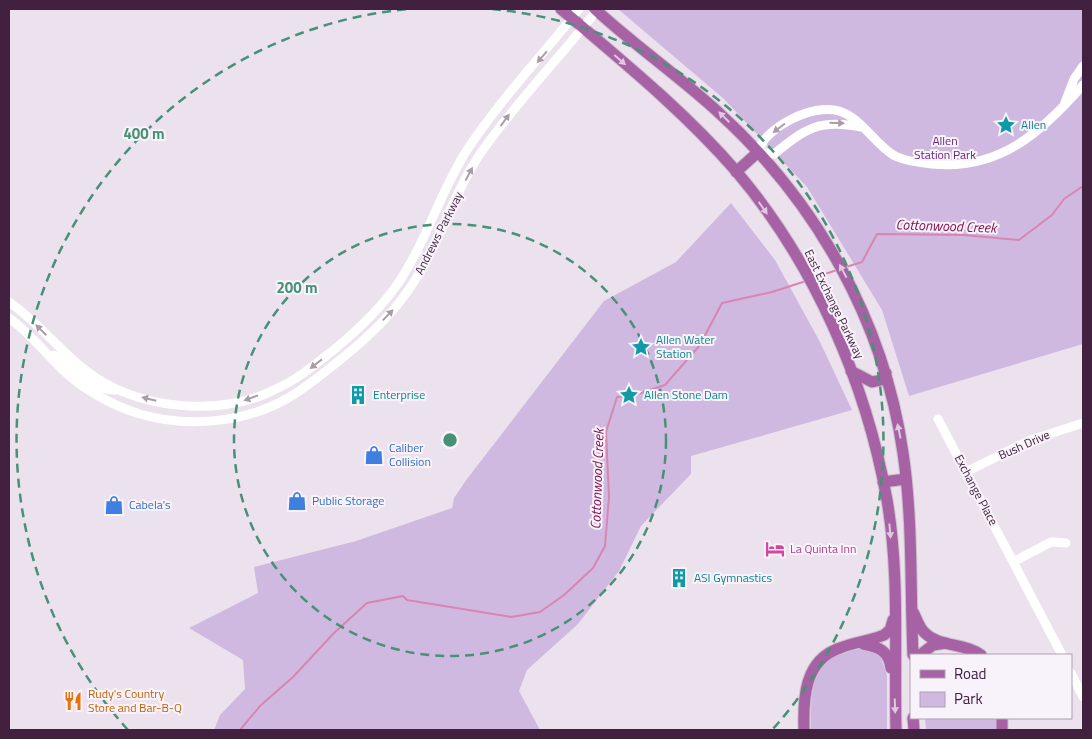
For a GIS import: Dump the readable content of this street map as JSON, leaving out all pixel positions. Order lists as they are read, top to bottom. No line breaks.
{"streets":{"main road":["East Exchange Parkway"],"street":["Andrews Parkway","Bush Drive","Exchange Place"]},"crossings":[["Andrews Parkway","East Exchange Parkway"],["Bush Drive","Exchange Place"]],"water":["Cottonwood Creek"],"parks":["Allen Station Park"],"places":{"place":["Allen","Allen Water Station","Allen Stone Dam"],"building":["Enterprise","ASI Gymnastics"],"shop":["Caliber Collision","Public Storage","Cabela's"],"hotel":["La Quinta Inn"],"restaurant":["Rudy's Country Store and Bar-B-Q"]},"legend":["Road","Park"],"rings":["400 m","200 m"]}
